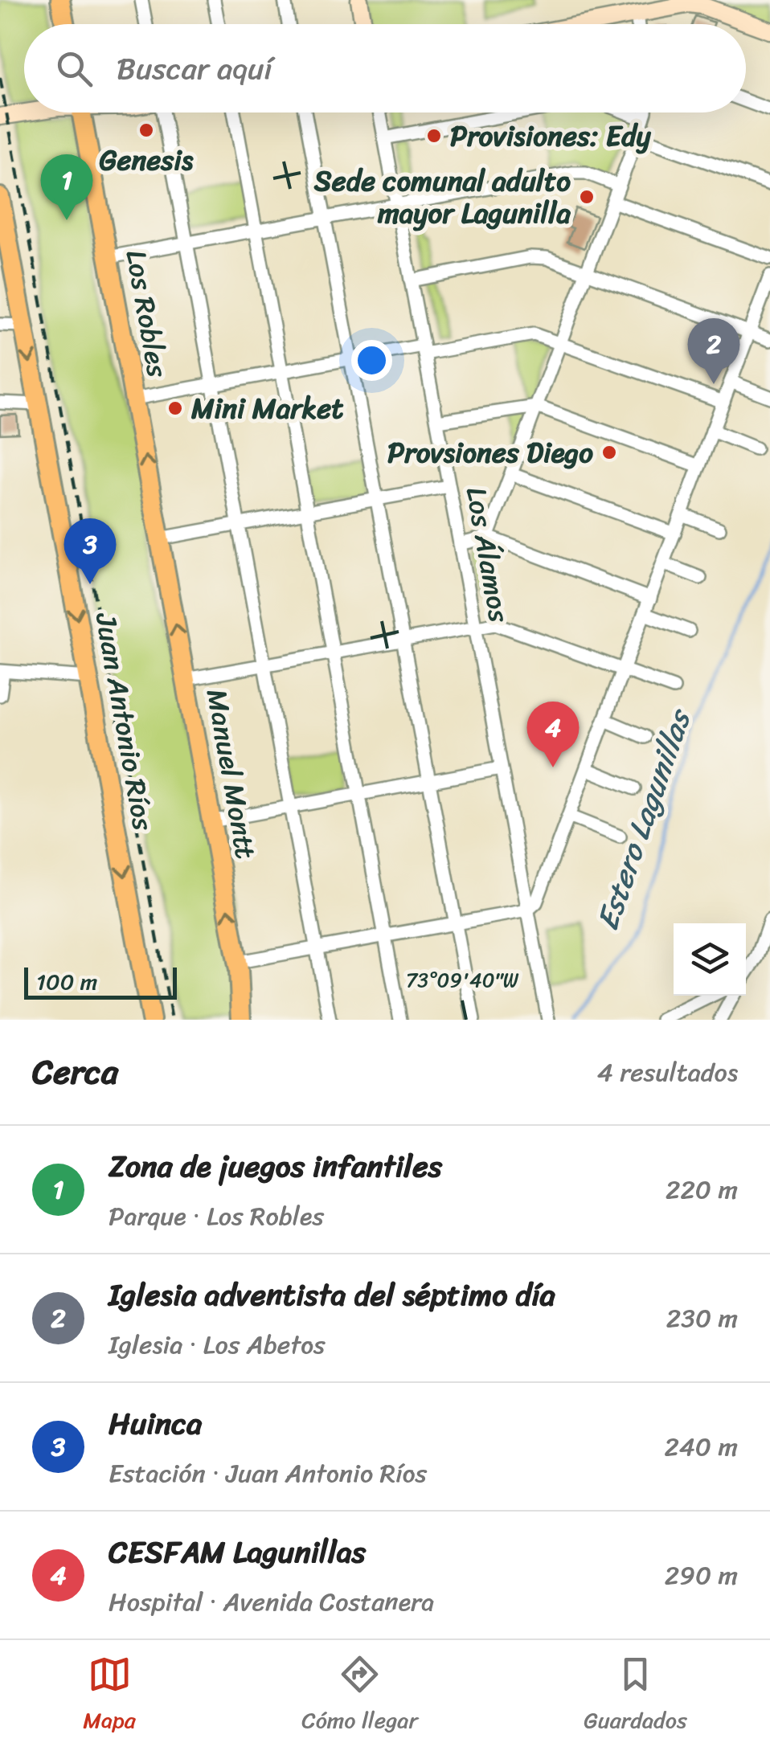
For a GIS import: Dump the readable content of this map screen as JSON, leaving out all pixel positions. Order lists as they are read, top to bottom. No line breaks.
{"streets":{"main road":["Los Robles","Juan Antonio Ríos","Manuel Montt"],"street":["Los Álamos"]},"crossings":[["Los Robles","Manuel Montt"]],"one_way":["Juan Antonio Ríos","Manuel Montt"],"water":["Estero Lagunillas"],"places":["Genesis","Provisiones: Edy","Sede comunal adulto mayor Lagunilla","Mini Market","Provsiones Diego"],"scale_bar":"100 m","page":{"search":"Buscar aquí","pins":["1","2","3","4"],"scale":"100 m","heading":["Cerca","4 resultados"],"list":[{"mark":"1","name":"Zona de juegos infantiles","note":"Parque · Los Robles","value":"220 m"},{"mark":"2","name":"Iglesia adventista del séptimo día","note":"Iglesia · Los Abetos","value":"230 m"},{"mark":"3","name":"Huinca","note":"Estación · Juan Antonio Ríos","value":"240 m"},{"mark":"4","name":"CESFAM Lagunillas","note":"Hospital · Avenida Costanera","value":"290 m"}],"nav":["Mapa","Cómo llegar","Guardados"]},"coordinates":["73°09'40\"W"]}
